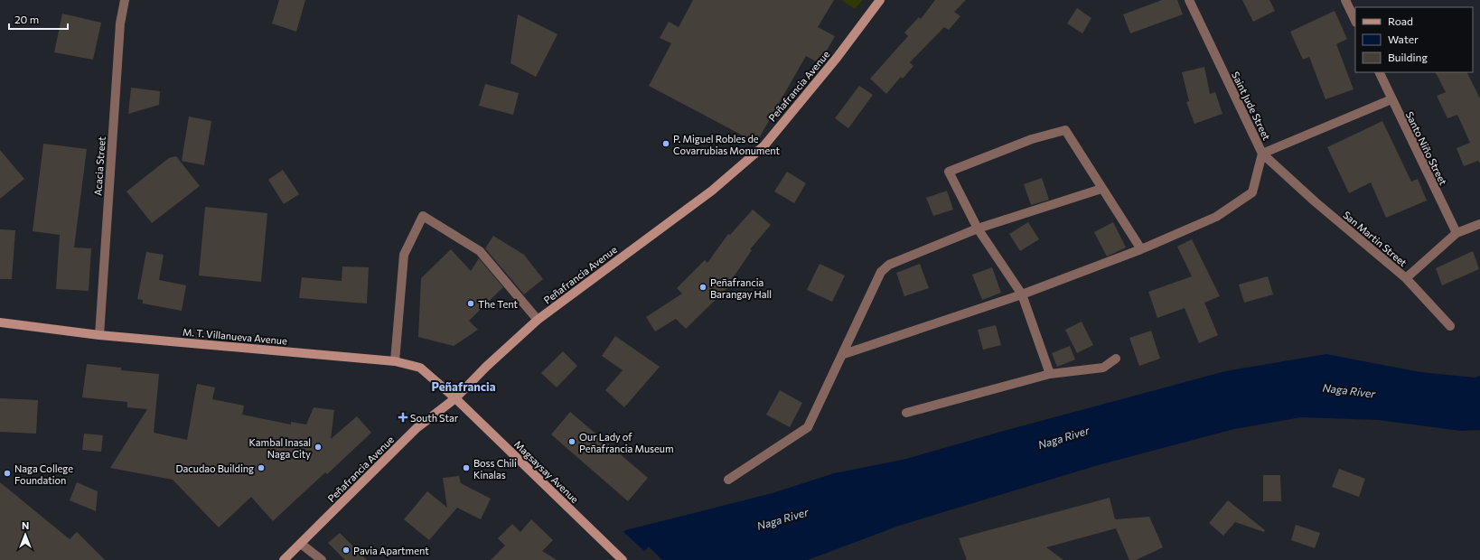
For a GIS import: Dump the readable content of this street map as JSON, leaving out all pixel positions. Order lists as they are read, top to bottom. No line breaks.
{"streets":{"main road":["Peñafrancia Avenue","M. T. Villanueva Avenue","Magsaysay Avenue"],"street":["Saint Jude Street","Santo Niño Street","Acacia Street","San Martin Street"]},"crossings":[["Peñafrancia Avenue","M. T. Villanueva Avenue"],["Peñafrancia Avenue","Magsaysay Avenue"],["Saint Jude Street","Santo Niño Street"],["Saint Jude Street","San Martin Street"],["Santo Niño Street","San Martin Street"],["Acacia Street","M. T. Villanueva Avenue"],["M. T. Villanueva Avenue","Magsaysay Avenue"]],"districts":["Peñafrancia"],"water":["Naga River"],"places":{"other":["P. Miguel Robles de Covarrubias Monument","Peñafrancia Barangay Hall","The Tent","Our Lady of Peñafrancia Museum","Kambal Inasal Naga City","Dacudao Building","Boss Chili Kinalas","Naga College Foundation","Pavia Apartment"],"health":["South Star"]},"legend":["Road","Water","Building"],"scale_bar":"20 m","north":"top"}
